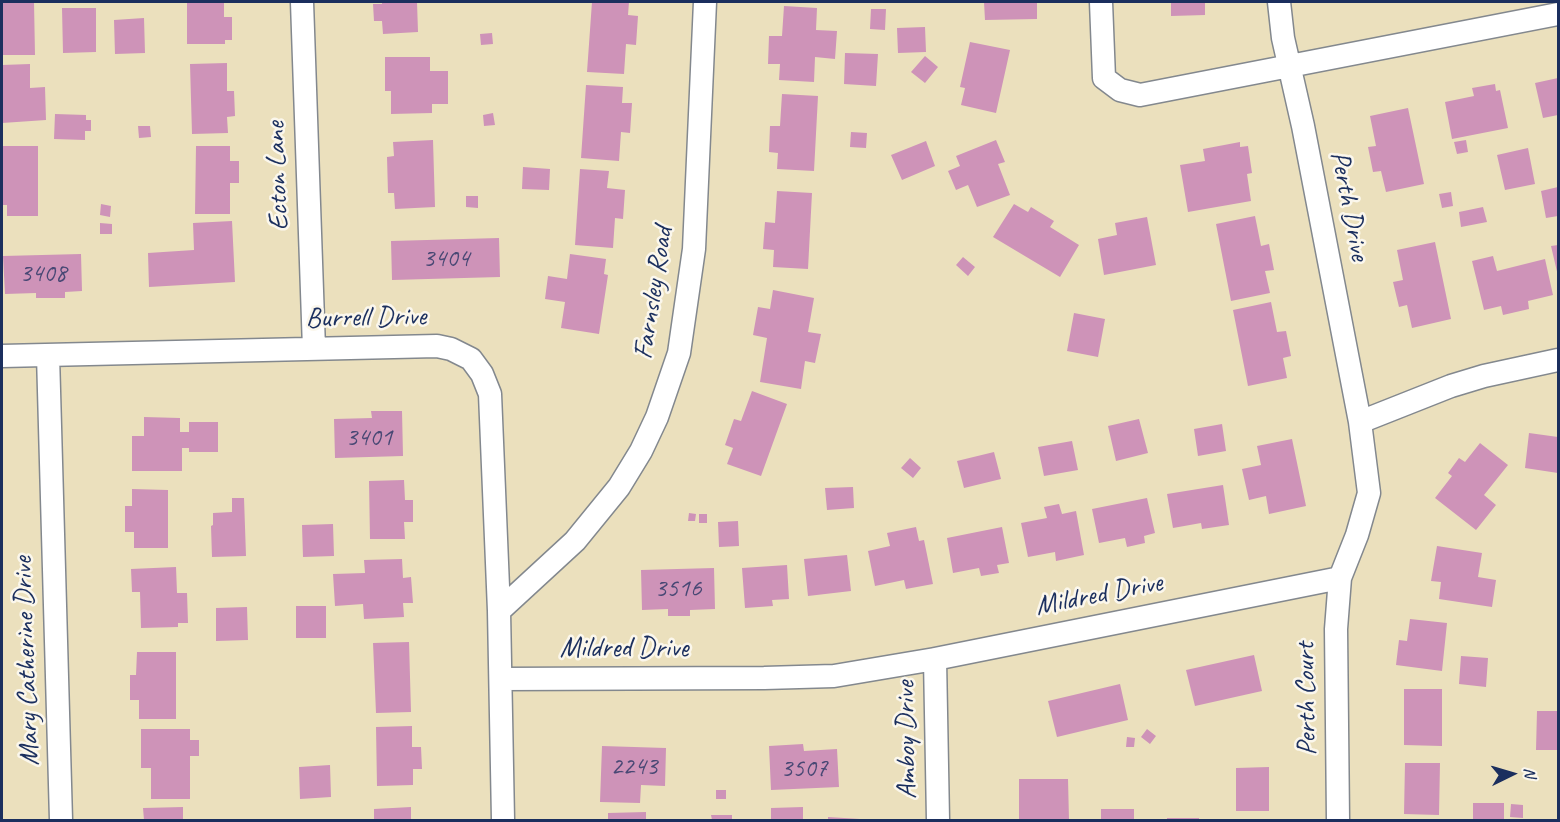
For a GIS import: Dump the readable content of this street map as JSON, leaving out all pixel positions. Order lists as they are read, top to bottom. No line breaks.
{"streets":{"street":["Ecton Lane","Perth Drive","Farnsley Road","Burrell Drive","Mildred Drive","Mary Catherine Drive","Perth Court","Amboy Drive"]},"crossings":[["Ecton Lane","Burrell Drive"],["Farnsley Road","Burrell Drive"],["Burrell Drive","Mary Catherine Drive"],["Mildred Drive","Perth Court"],["Mildred Drive","Amboy Drive"]],"house_numbers":["3404","3408","3401","3516","2243","3507"],"north":"right"}
